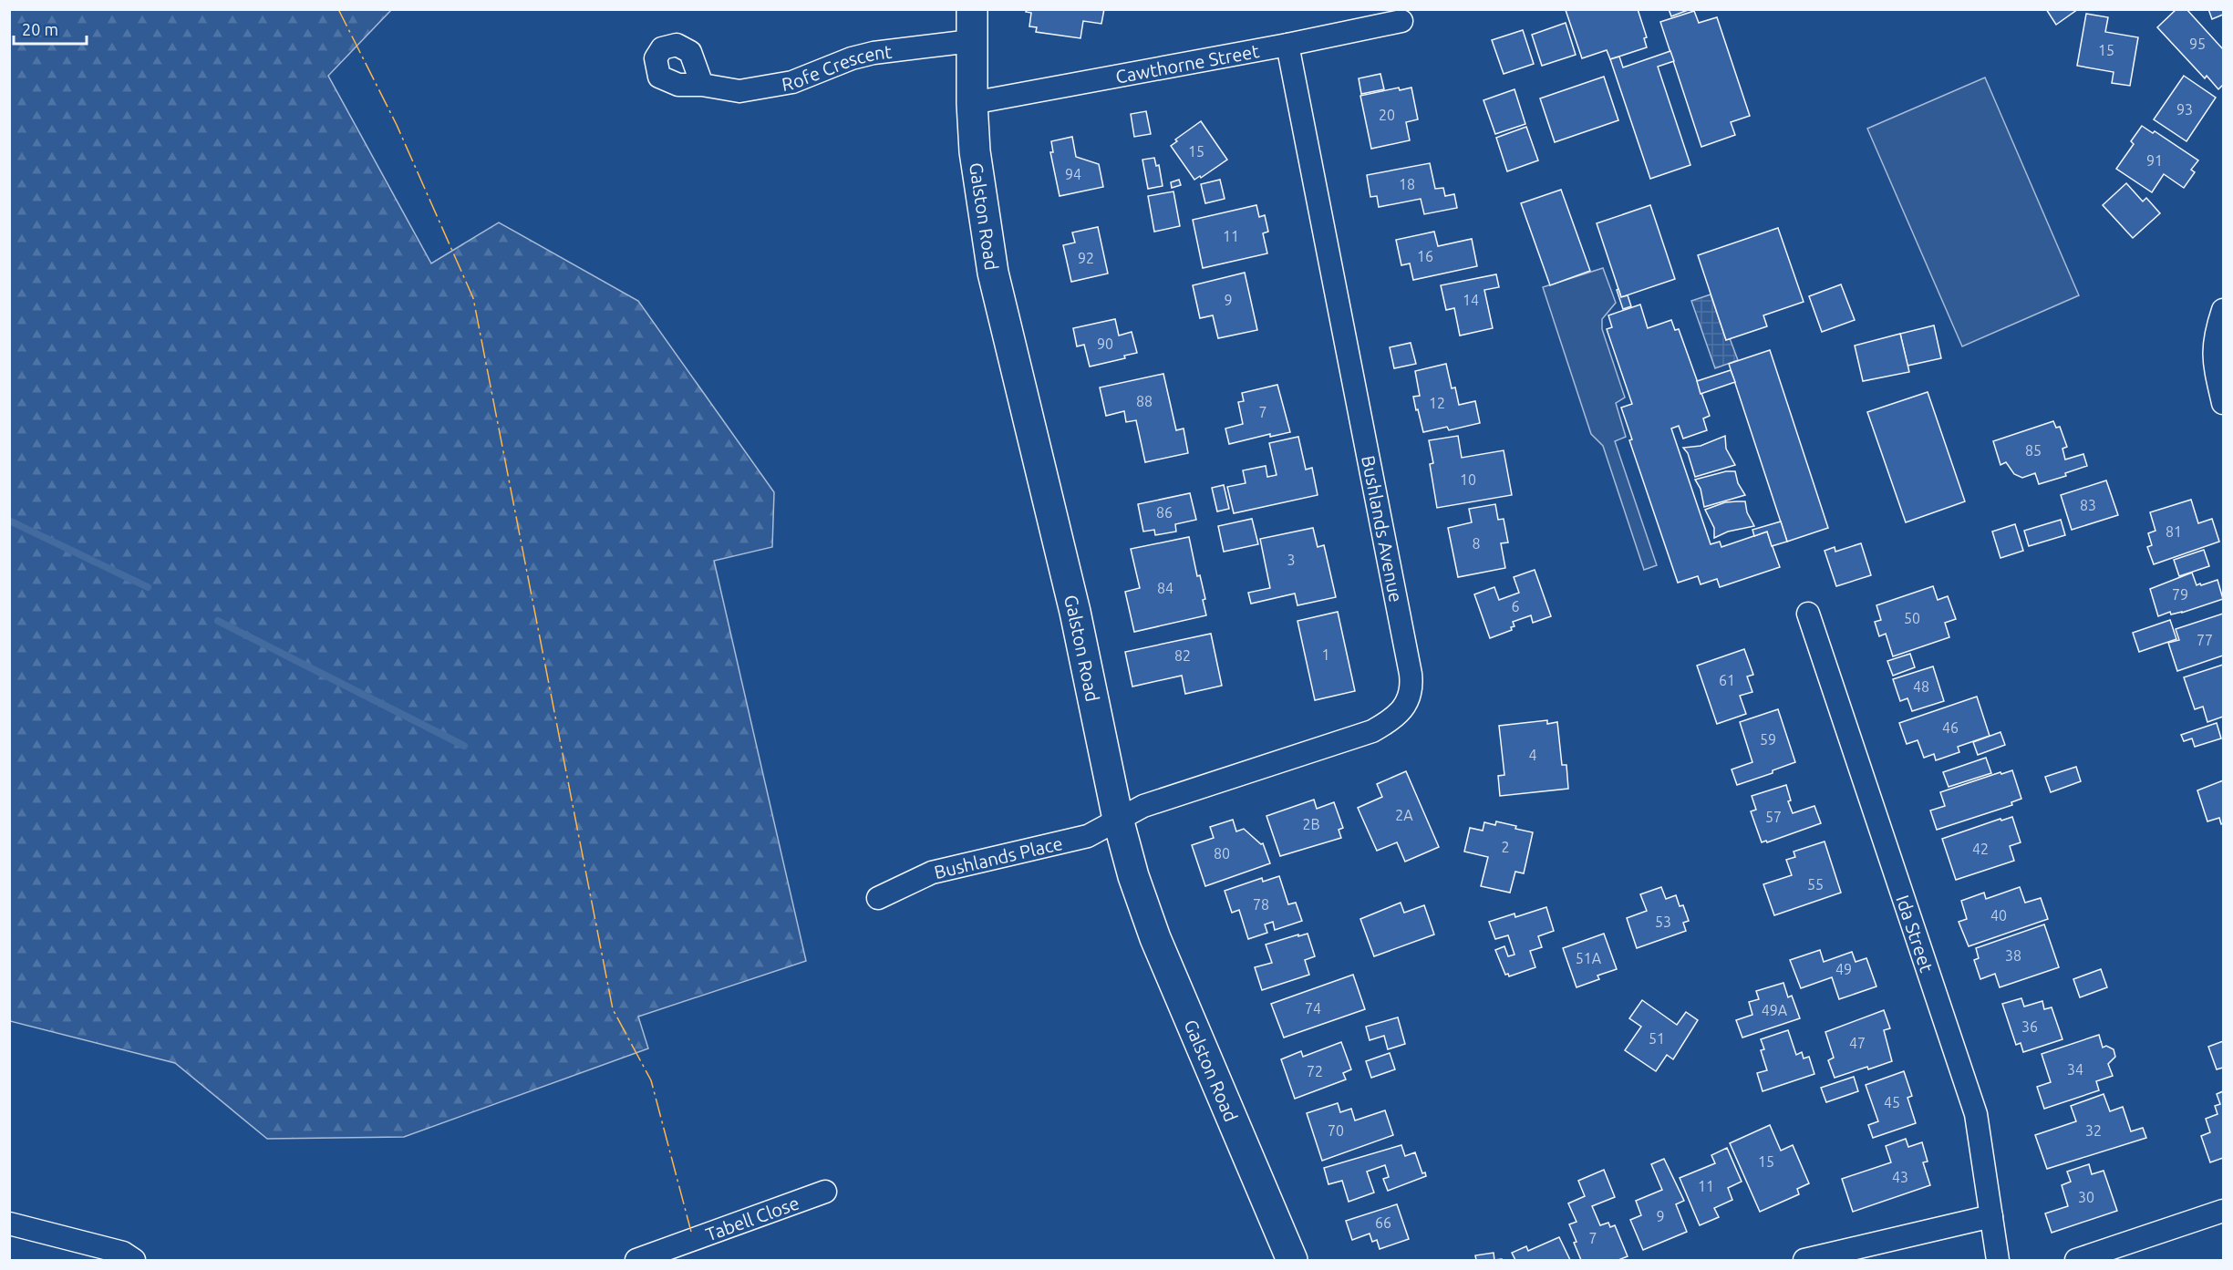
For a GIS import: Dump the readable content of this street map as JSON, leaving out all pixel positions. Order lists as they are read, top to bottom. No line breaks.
{"streets":{"main road":["Galston Road"],"street":["Cawthorne Street","Rofe Crescent","Bushlands Avenue","Bushlands Place","Ida Street","Tabell Close"]},"crossings":[["Cawthorne Street","Galston Road"],["Cawthorne Street","Bushlands Avenue"],["Rofe Crescent","Galston Road"],["Galston Road","Bushlands Avenue"],["Galston Road","Bushlands Place"],["Bushlands Avenue","Bushlands Place"]],"house_numbers":["95","15","93","20","15","91","94","18","11","16","92","9","14","90","88","12","7","85","10","83","86","81","8","3","84","79","6","50","77","1","82","61","48","46","59","4","2A","57","2B","2","42","80","55","78","40","53","38","51A","49","74","49A","36","51","47","34","72","45","70","32","15","43","11","30","9","66","7"],"scale_bar":"20 m"}
